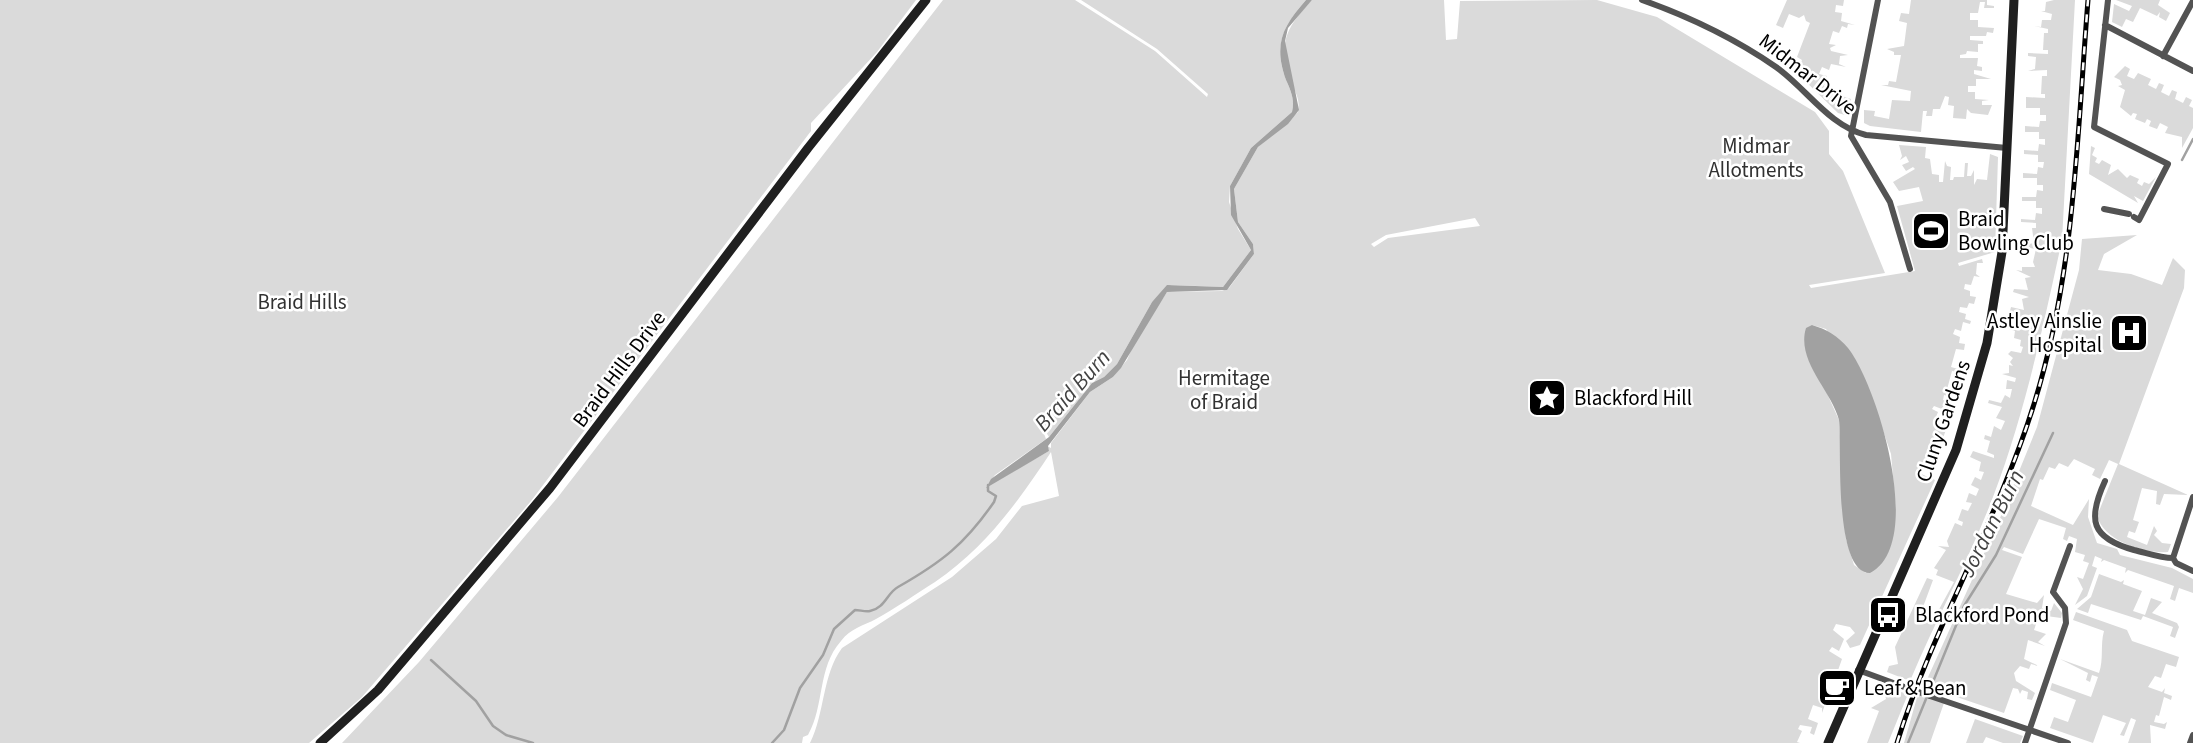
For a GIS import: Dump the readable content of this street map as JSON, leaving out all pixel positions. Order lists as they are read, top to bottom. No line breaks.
{"streets":{"street":["Midmar Drive","Braid Hills Drive","Cluny Gardens"]},"water":["Braid Burn","Jordan Burn"],"parks":["Midmar Allotments","Braid Hills","Hermitage of Braid"],"places":{"sports":["Braid Bowling Club"],"hospital":["Astley Ainslie Hospital"],"place":["Blackford Hill"],"bus stop":["Blackford Pond"],"cafe":["Leaf & Bean"]}}
